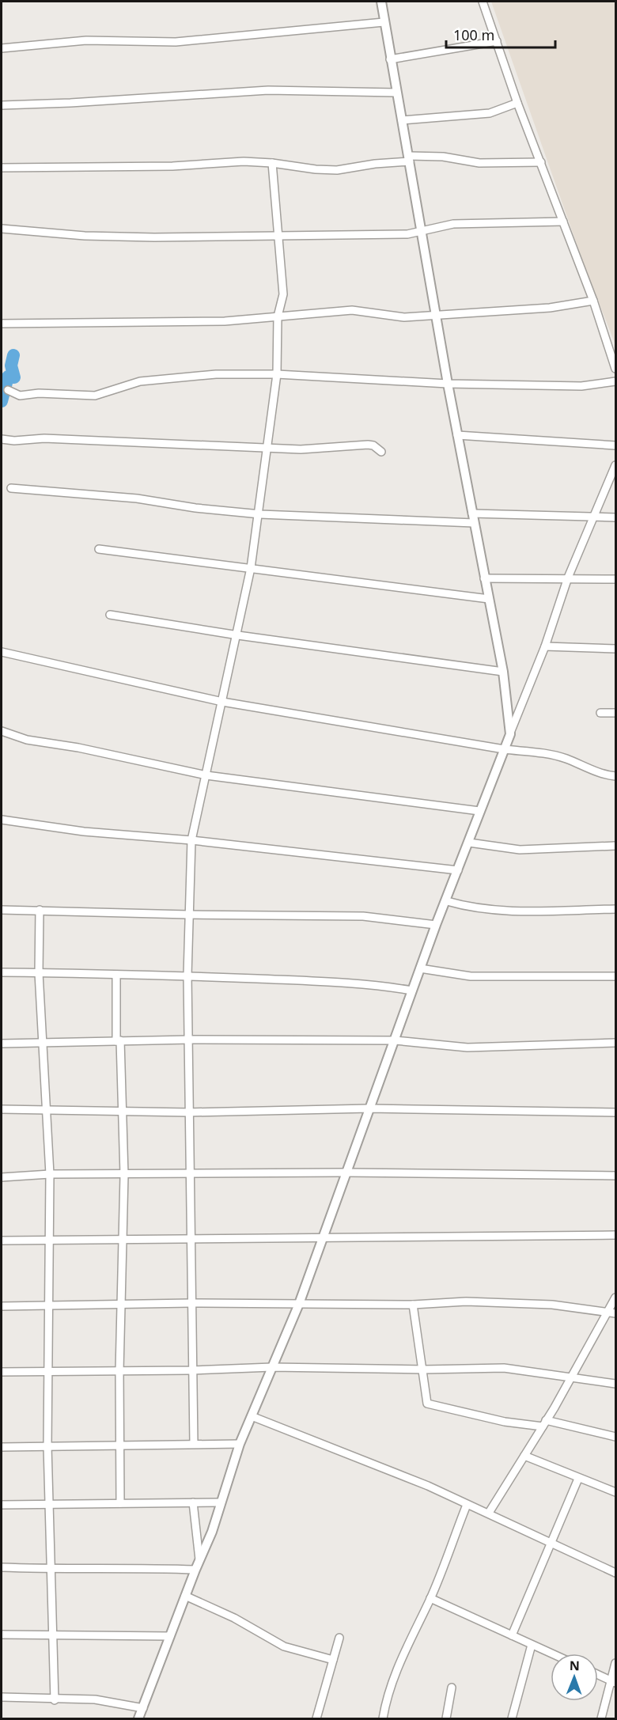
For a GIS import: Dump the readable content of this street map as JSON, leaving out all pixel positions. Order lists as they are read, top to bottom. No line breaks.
{"scale_bar":"100 m","north":"top"}
